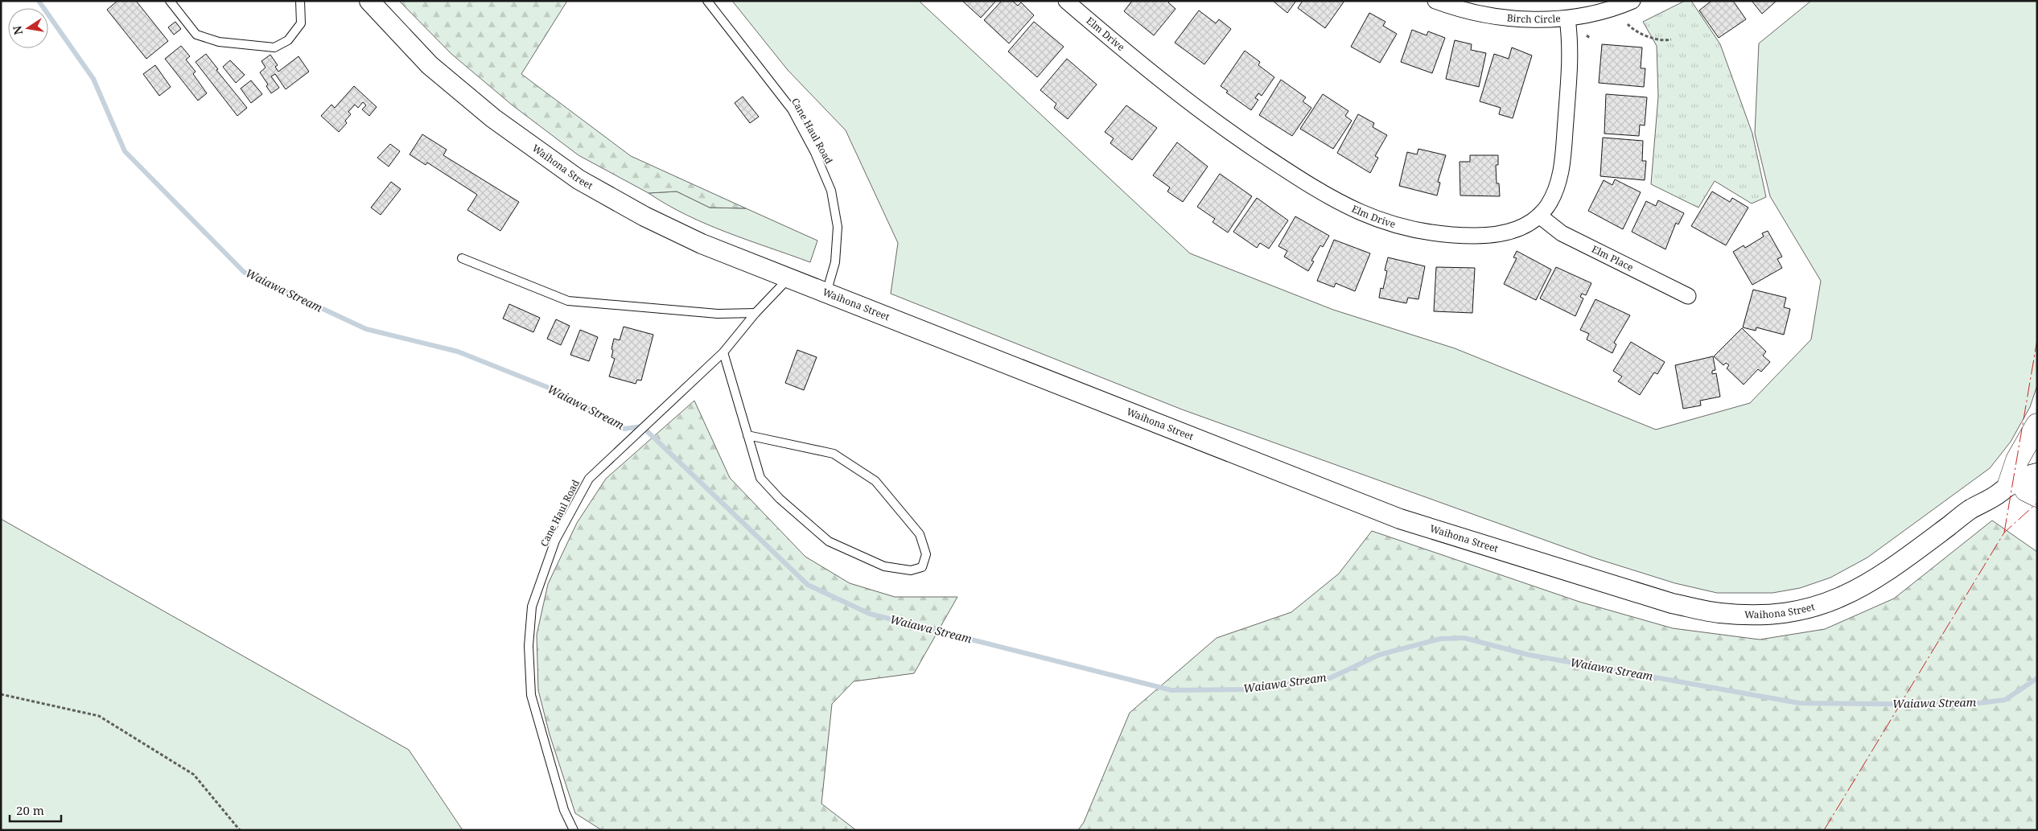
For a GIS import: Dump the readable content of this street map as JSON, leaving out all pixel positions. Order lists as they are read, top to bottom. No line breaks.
{"streets":{"street":["Birch Circle","Elm Drive","Waihona Street","Elm Place"],"lane":["Cane Haul Road"]},"crossings":[["Birch Circle","Elm Drive"],["Elm Drive","Elm Place"],["Cane Haul Road","Waihona Street"]],"water":["Waiawa Stream"],"scale_bar":"20 m","north":"left"}
